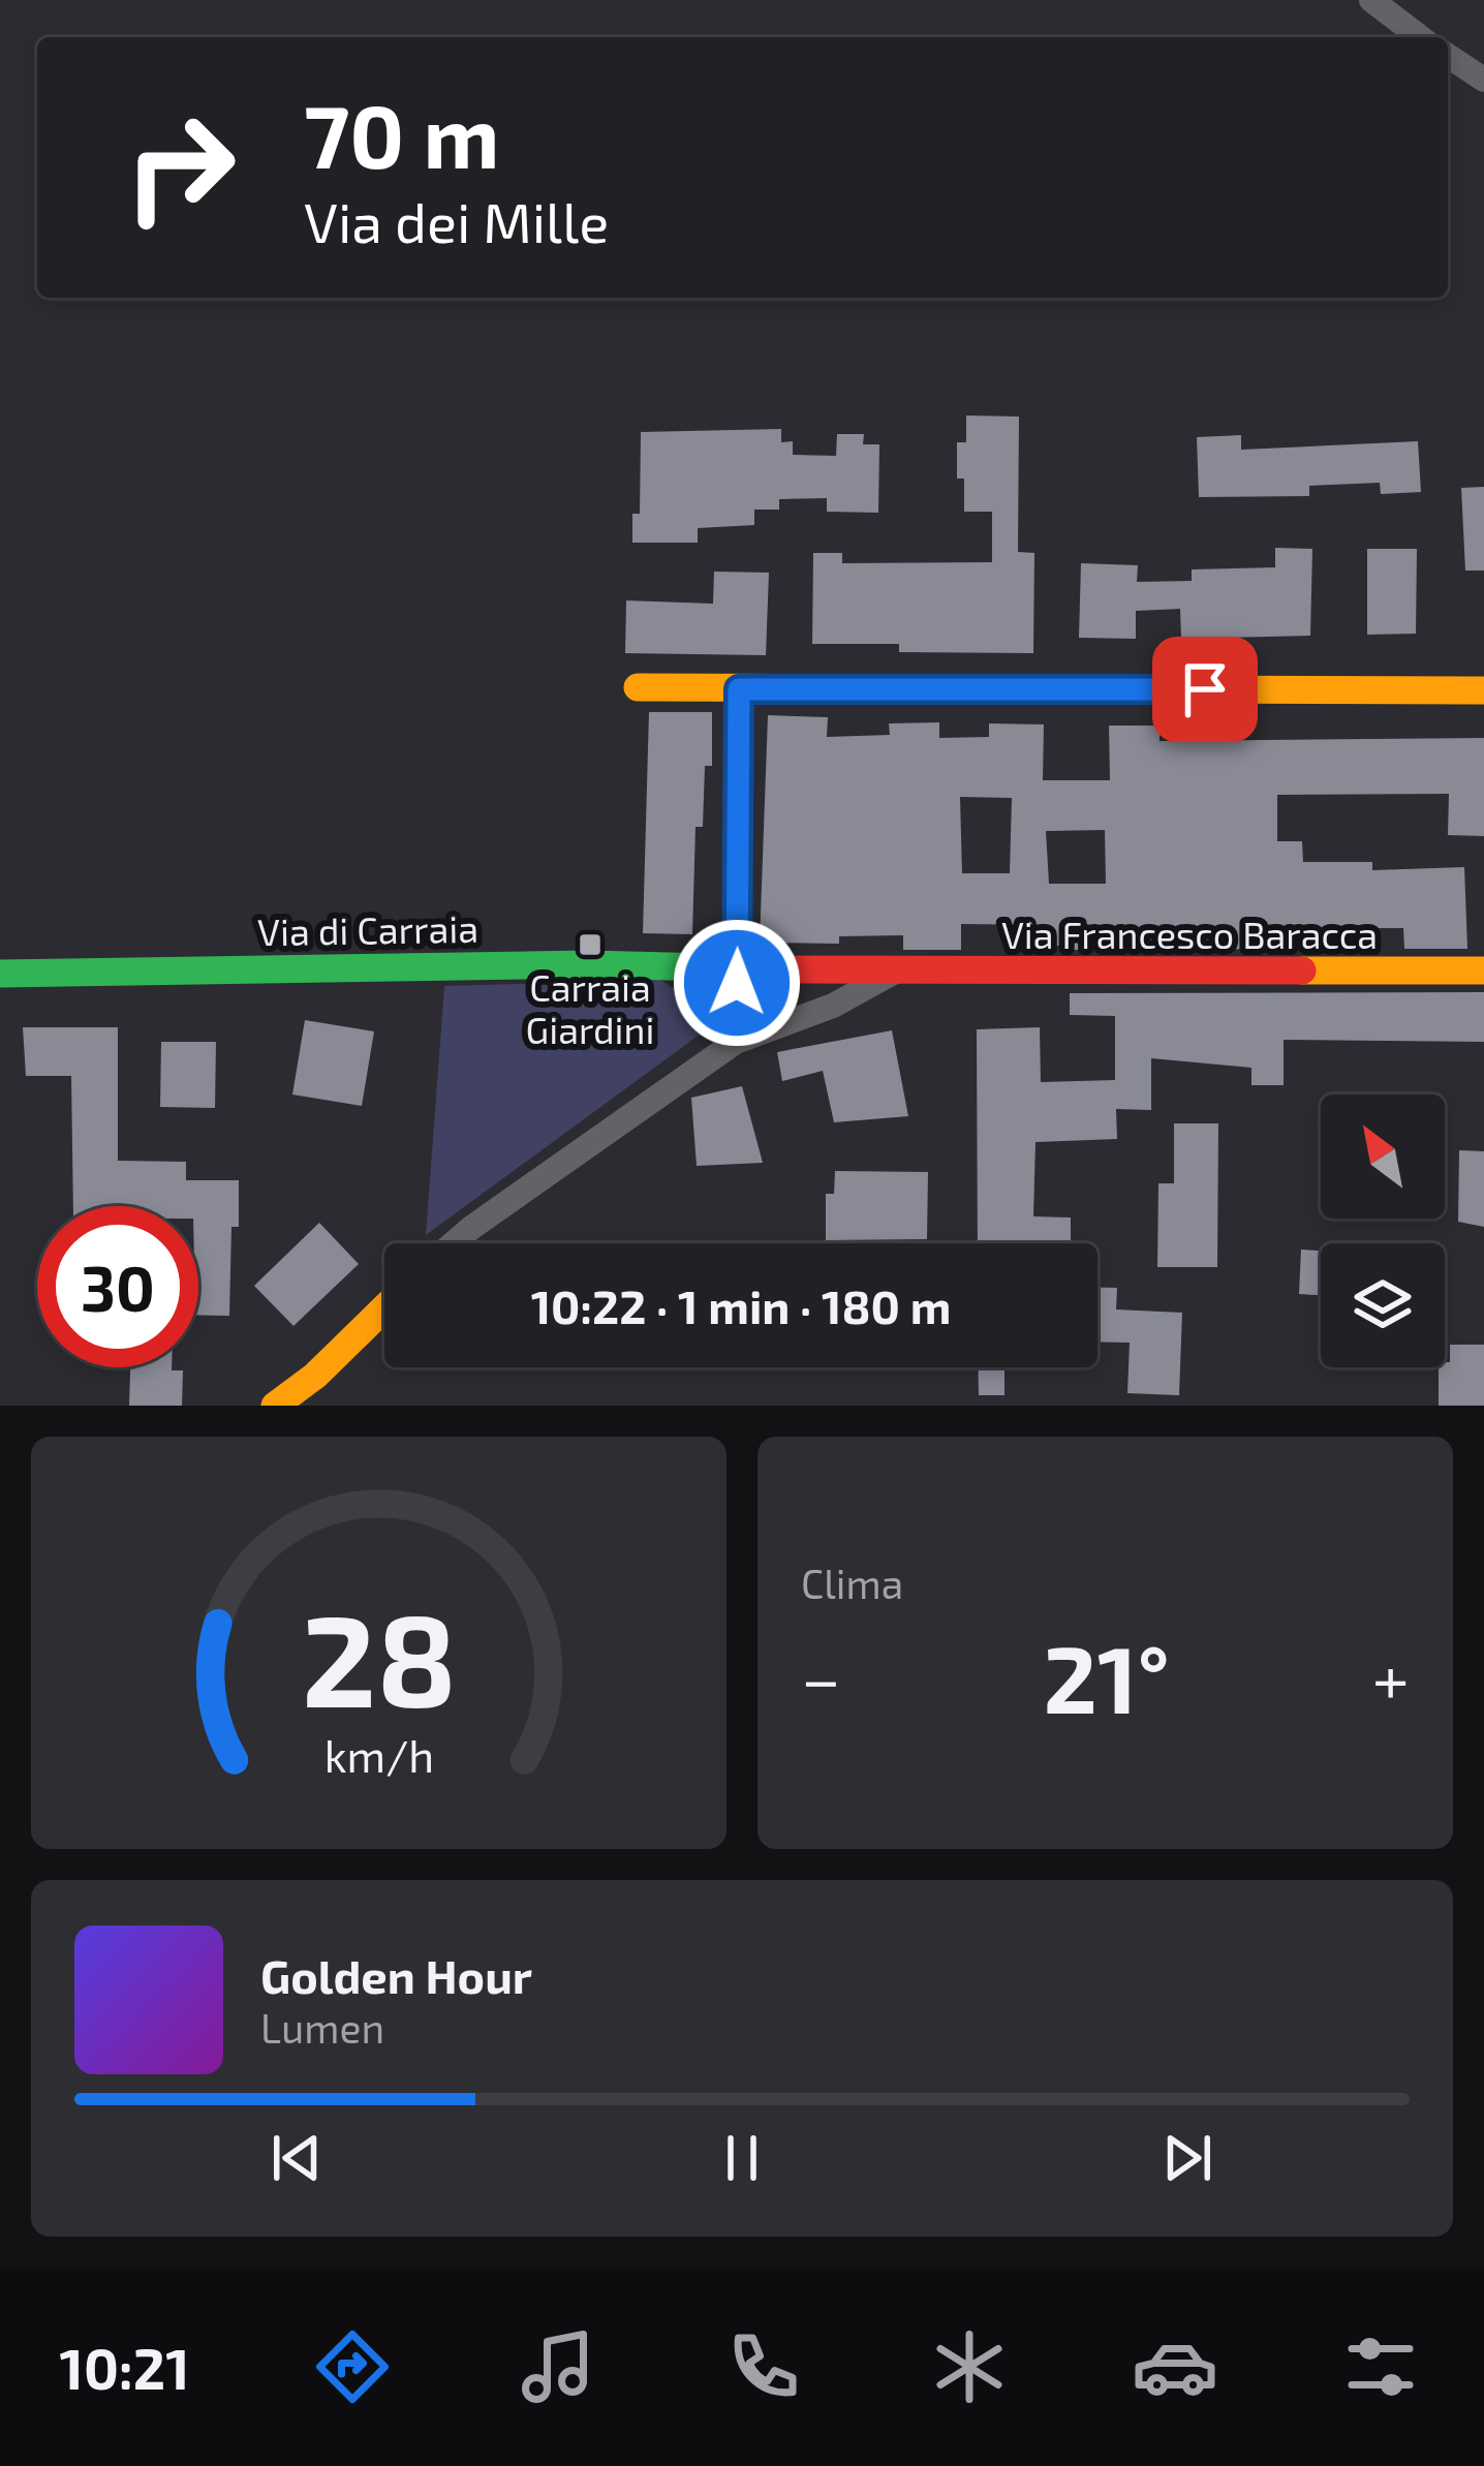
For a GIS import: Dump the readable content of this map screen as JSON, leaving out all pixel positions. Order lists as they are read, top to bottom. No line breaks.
{"streets":{"street":["Via di Carraia","Via Francesco Baracca"]},"crossings":[["Via di Carraia","Via Francesco Baracca"]],"places":{"transit":["Carraia Giardini"]},"north":"top left","page":{"turn":["70 m","Via dei Mille"],"limit":"30","trip":"10:22 · 1 min · 180 m","tile":"Clima","heat":["−","21°","+"],"song":["Golden Hour","Lumen"],"tabs":"10:21","gauge":["28","km/h"]}}
